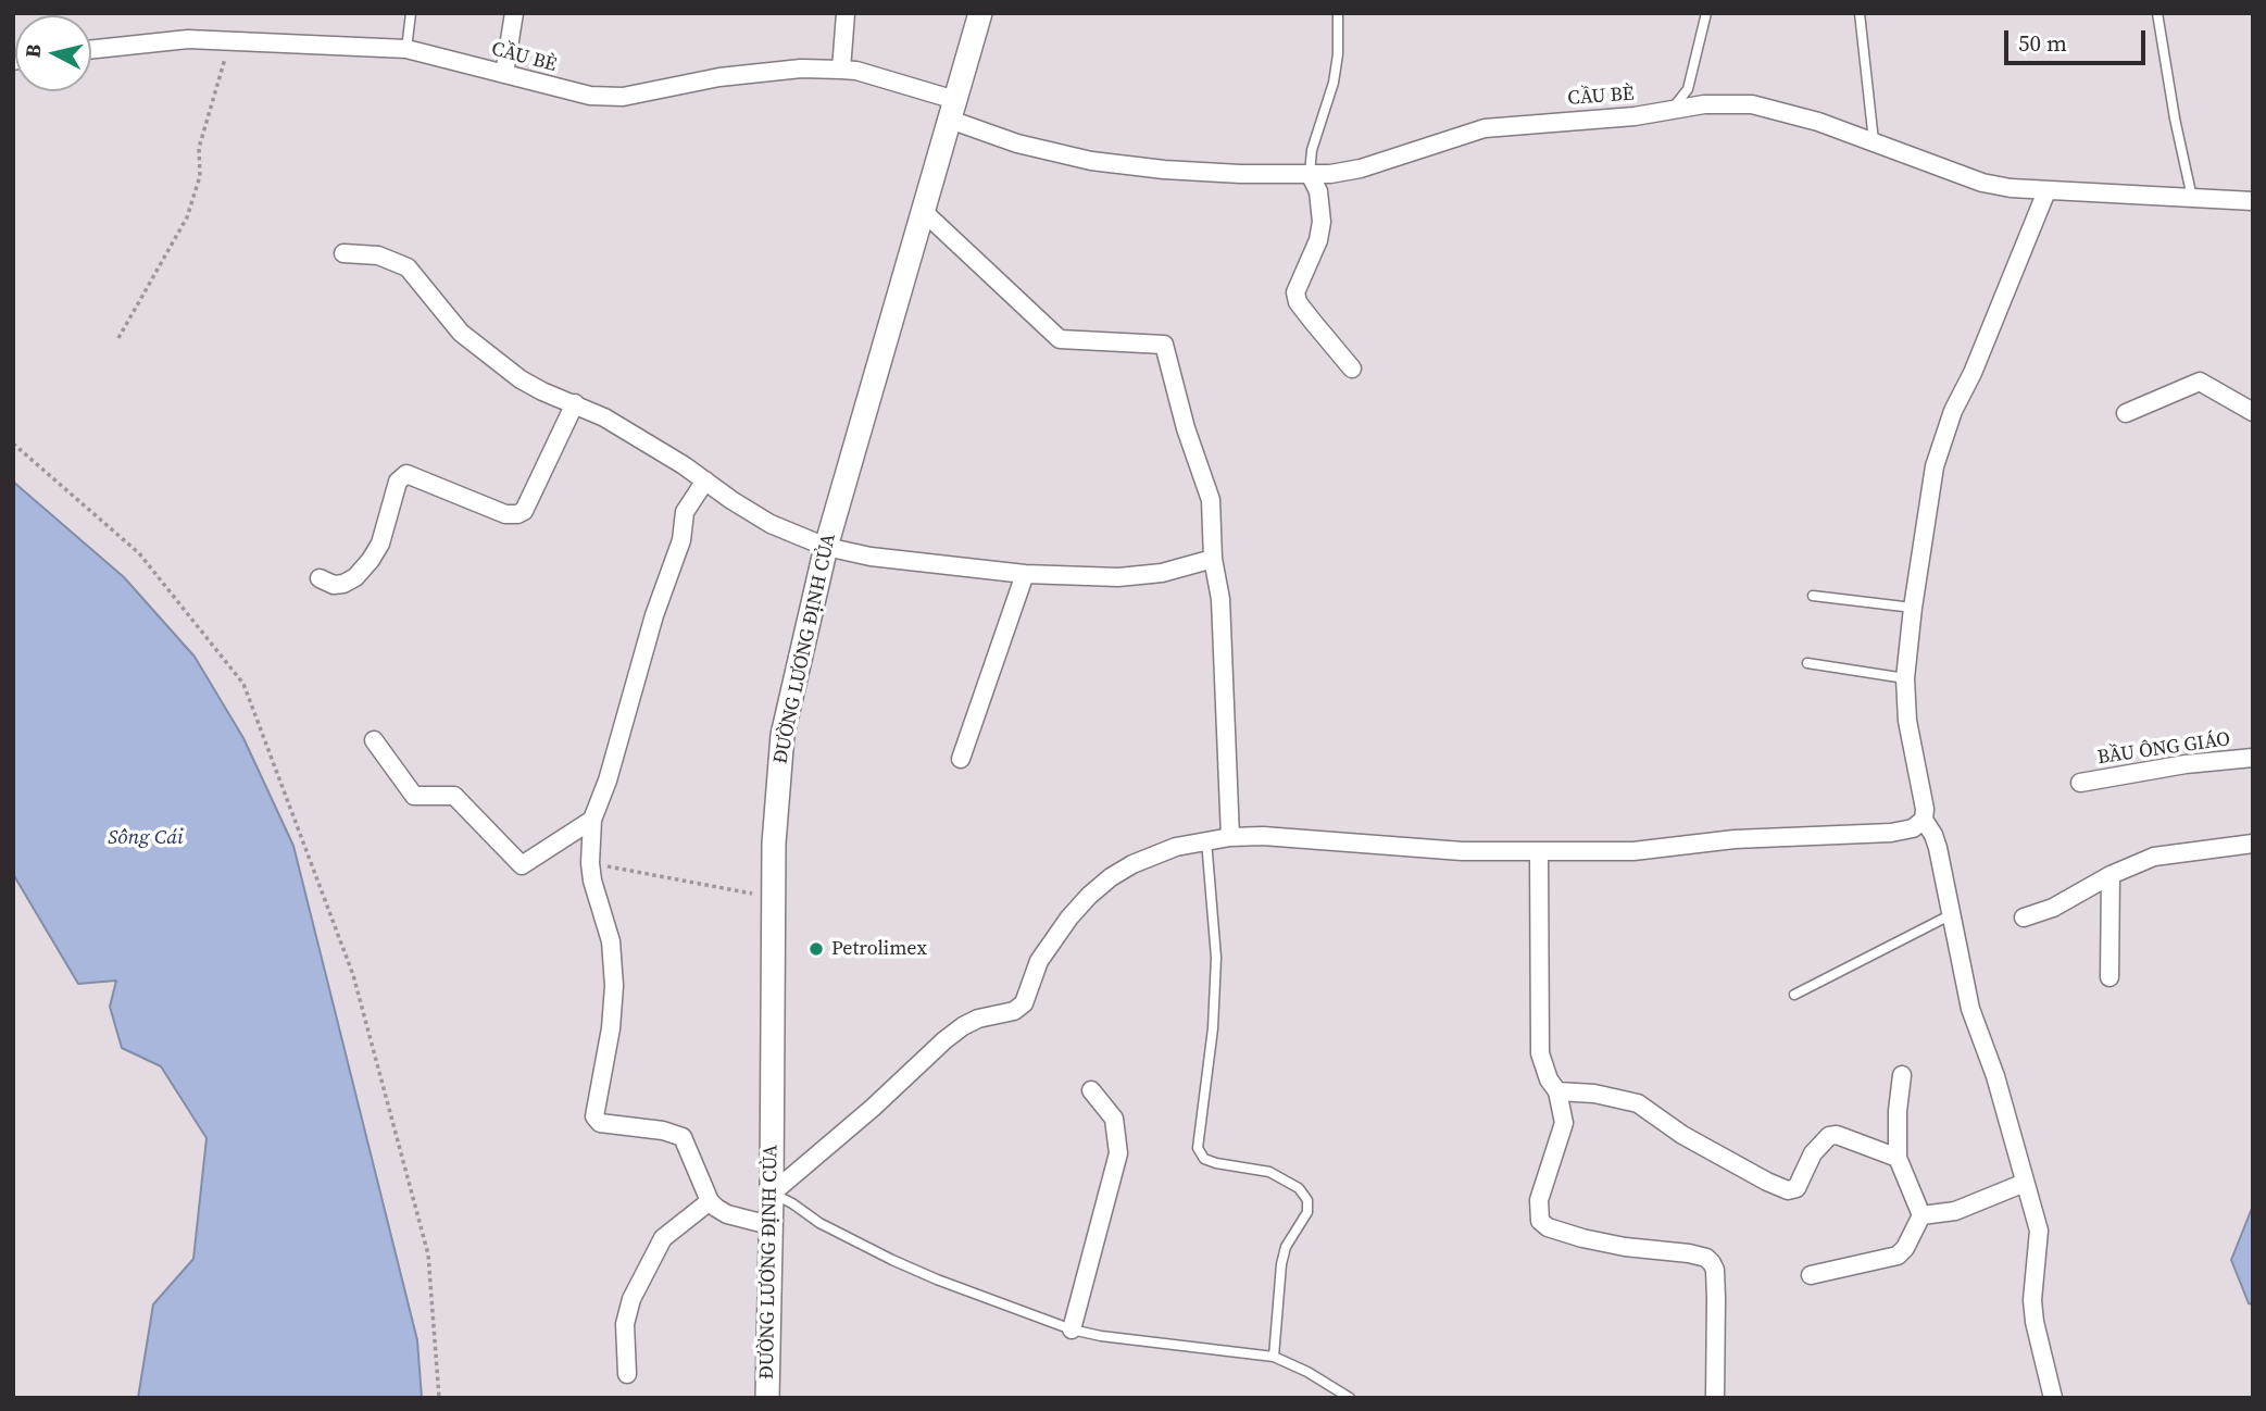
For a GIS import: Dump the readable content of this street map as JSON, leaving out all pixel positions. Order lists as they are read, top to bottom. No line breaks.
{"streets":{"street":["CẦU BÈ","ĐƯỜNG LƯƠNG ĐỊNH CỦA","BẦU ÔNG GIÁO"]},"crossings":[["CẦU BÈ","ĐƯỜNG LƯƠNG ĐỊNH CỦA"]],"water":["Sông Cái"],"places":["Petrolimex"],"scale_bar":"50 m","north":"left"}
